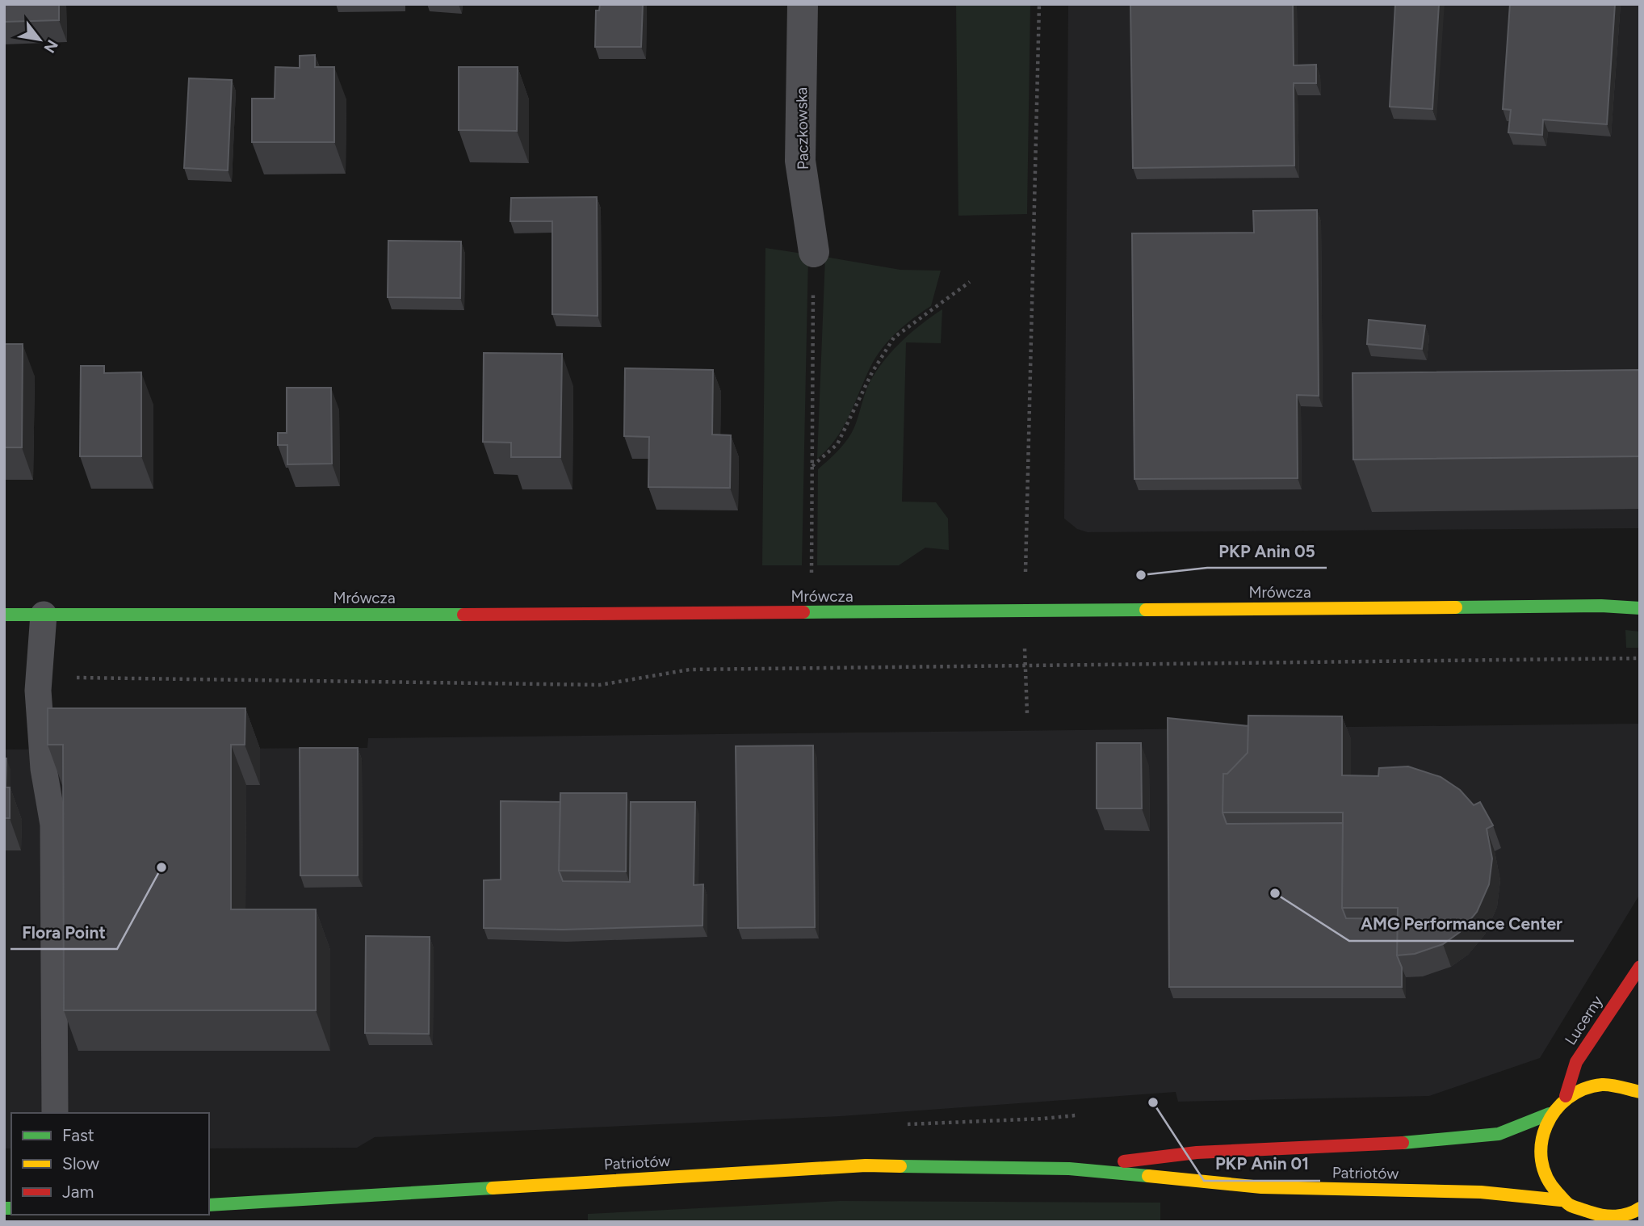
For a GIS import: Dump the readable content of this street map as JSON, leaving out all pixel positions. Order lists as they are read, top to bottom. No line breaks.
{"streets":{"main road":["Mrówcza","Lucerny","Patriotów"],"street":["Paczkowska"]},"places":["PKP Anin 05","Flora Point","AMG Performance Center","PKP Anin 01"],"legend":["Fast","Slow","Jam"],"north":"bottom right"}
